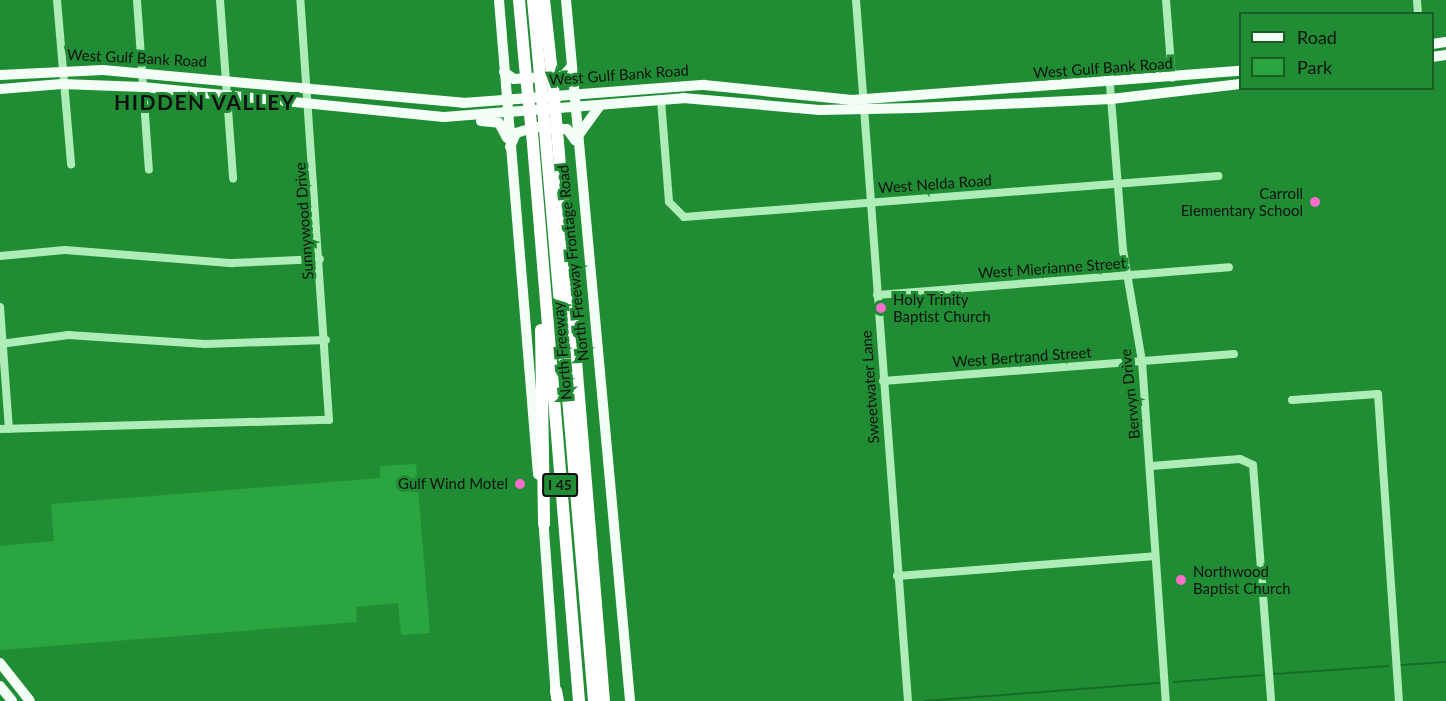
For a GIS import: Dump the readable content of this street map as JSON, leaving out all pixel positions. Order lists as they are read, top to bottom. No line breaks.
{"streets":{"highway":["North Freeway","I 45"],"main road":["West Gulf Bank Road","North Freeway Frontage Road"],"street":["West Nelda Road","Sunnywood Drive","West Mierianne Street","West Bertrand Street","Sweetwater Lane","Berwyn Drive"]},"crossings":[["West Gulf Bank Road","West Nelda Road"],["West Gulf Bank Road","Sunnywood Drive"],["West Gulf Bank Road","North Freeway Frontage Road"],["West Gulf Bank Road","Sweetwater Lane"],["West Gulf Bank Road","Berwyn Drive"],["West Nelda Road","Sweetwater Lane"],["West Nelda Road","Berwyn Drive"],["West Mierianne Street","Sweetwater Lane"],["West Mierianne Street","Berwyn Drive"],["West Bertrand Street","Sweetwater Lane"],["West Bertrand Street","Berwyn Drive"]],"districts":["HIDDEN VALLEY"],"places":["Carroll Elementary School","Holy Trinity Baptist Church","Gulf Wind Motel","Northwood Baptist Church"],"legend":["Road","Park"]}
